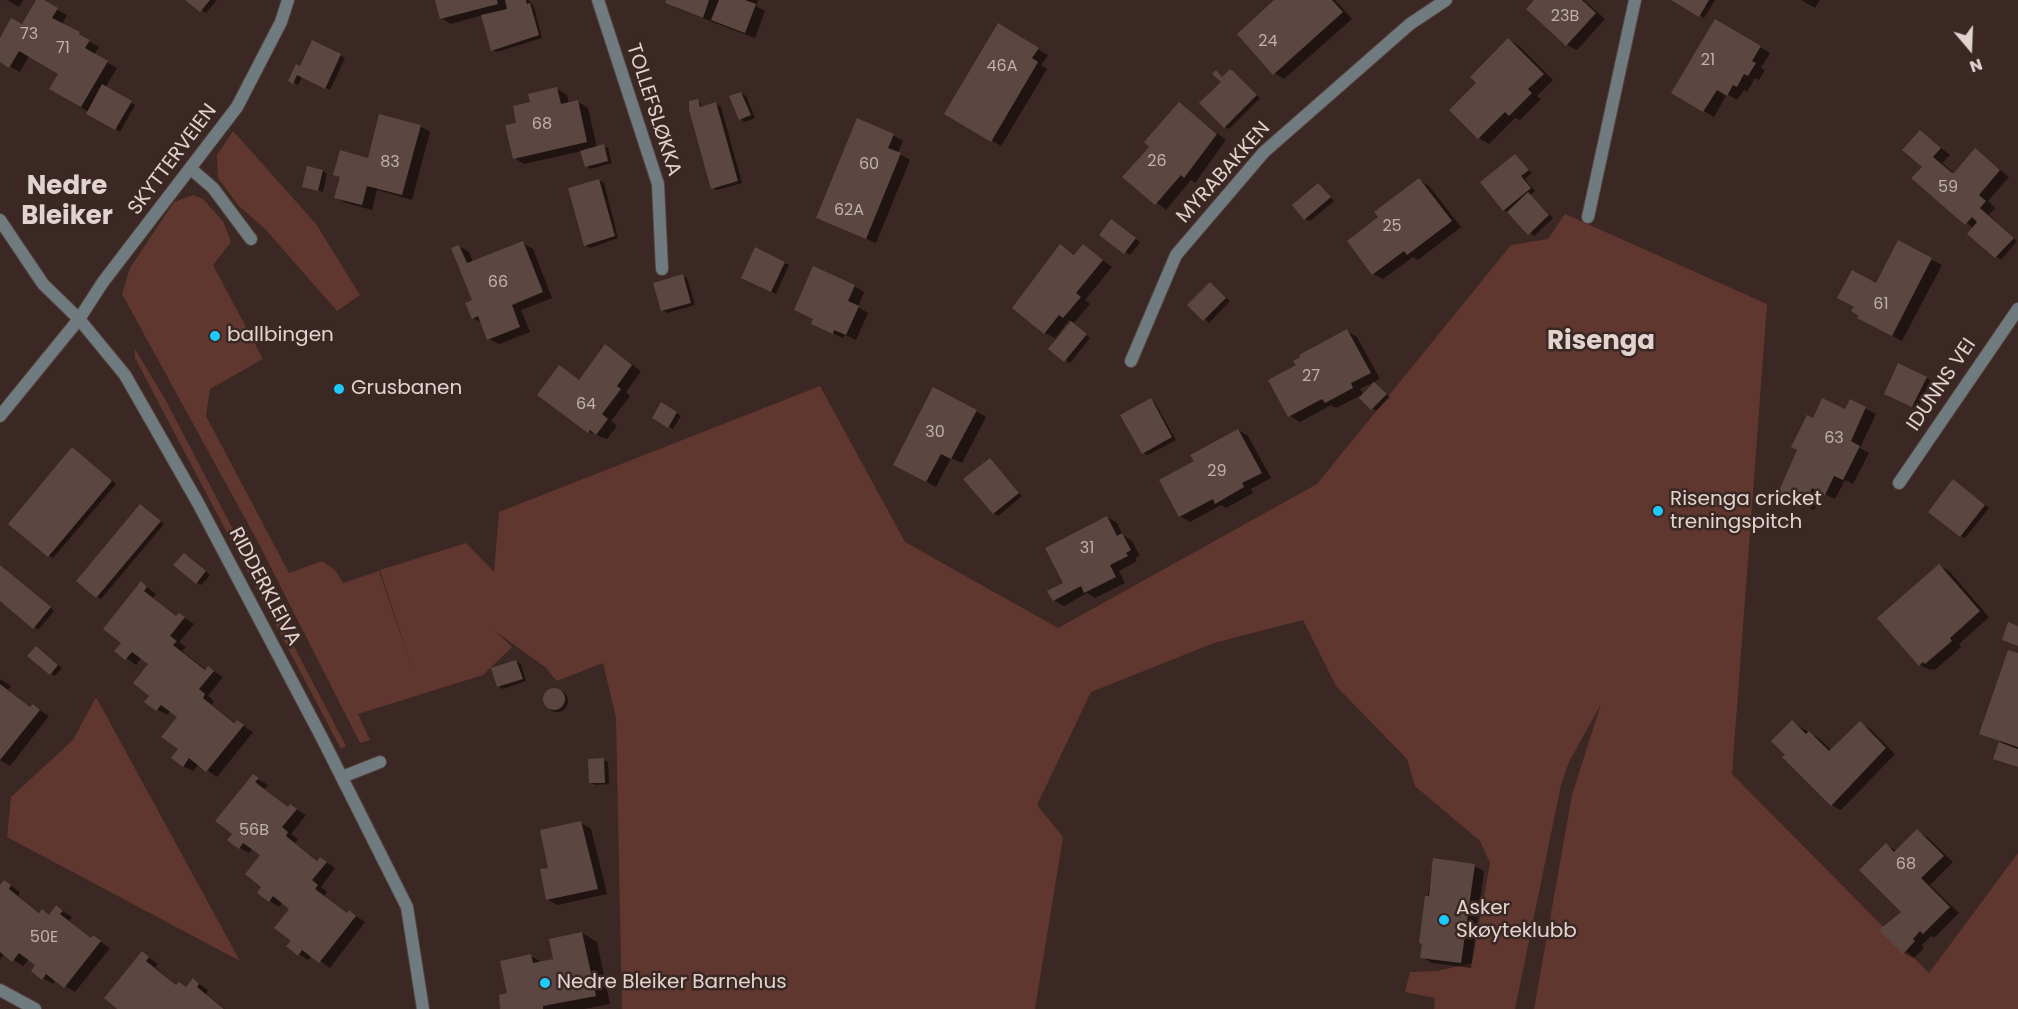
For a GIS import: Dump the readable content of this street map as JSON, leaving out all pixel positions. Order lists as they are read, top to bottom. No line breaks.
{"streets":{"street":["TOLLEFSLØKKA","SKYTTERVEIEN","MYRABAKKEN","IDUNNS VEI","RIDDERKLEIVA"]},"crossings":[["SKYTTERVEIEN","RIDDERKLEIVA"]],"districts":["Nedre Bleiker","Risenga"],"places":["ballbingen","Grusbanen","Risenga cricket treningspitch","Asker Skøyteklubb","Nedre Bleiker Barnehus"],"house_numbers":["23B","73","24","71","21","46A","68","26","83","60","59","62A","25","66","61","27","64","30","63","29","31","56B","68","50E"],"north":"bottom"}
